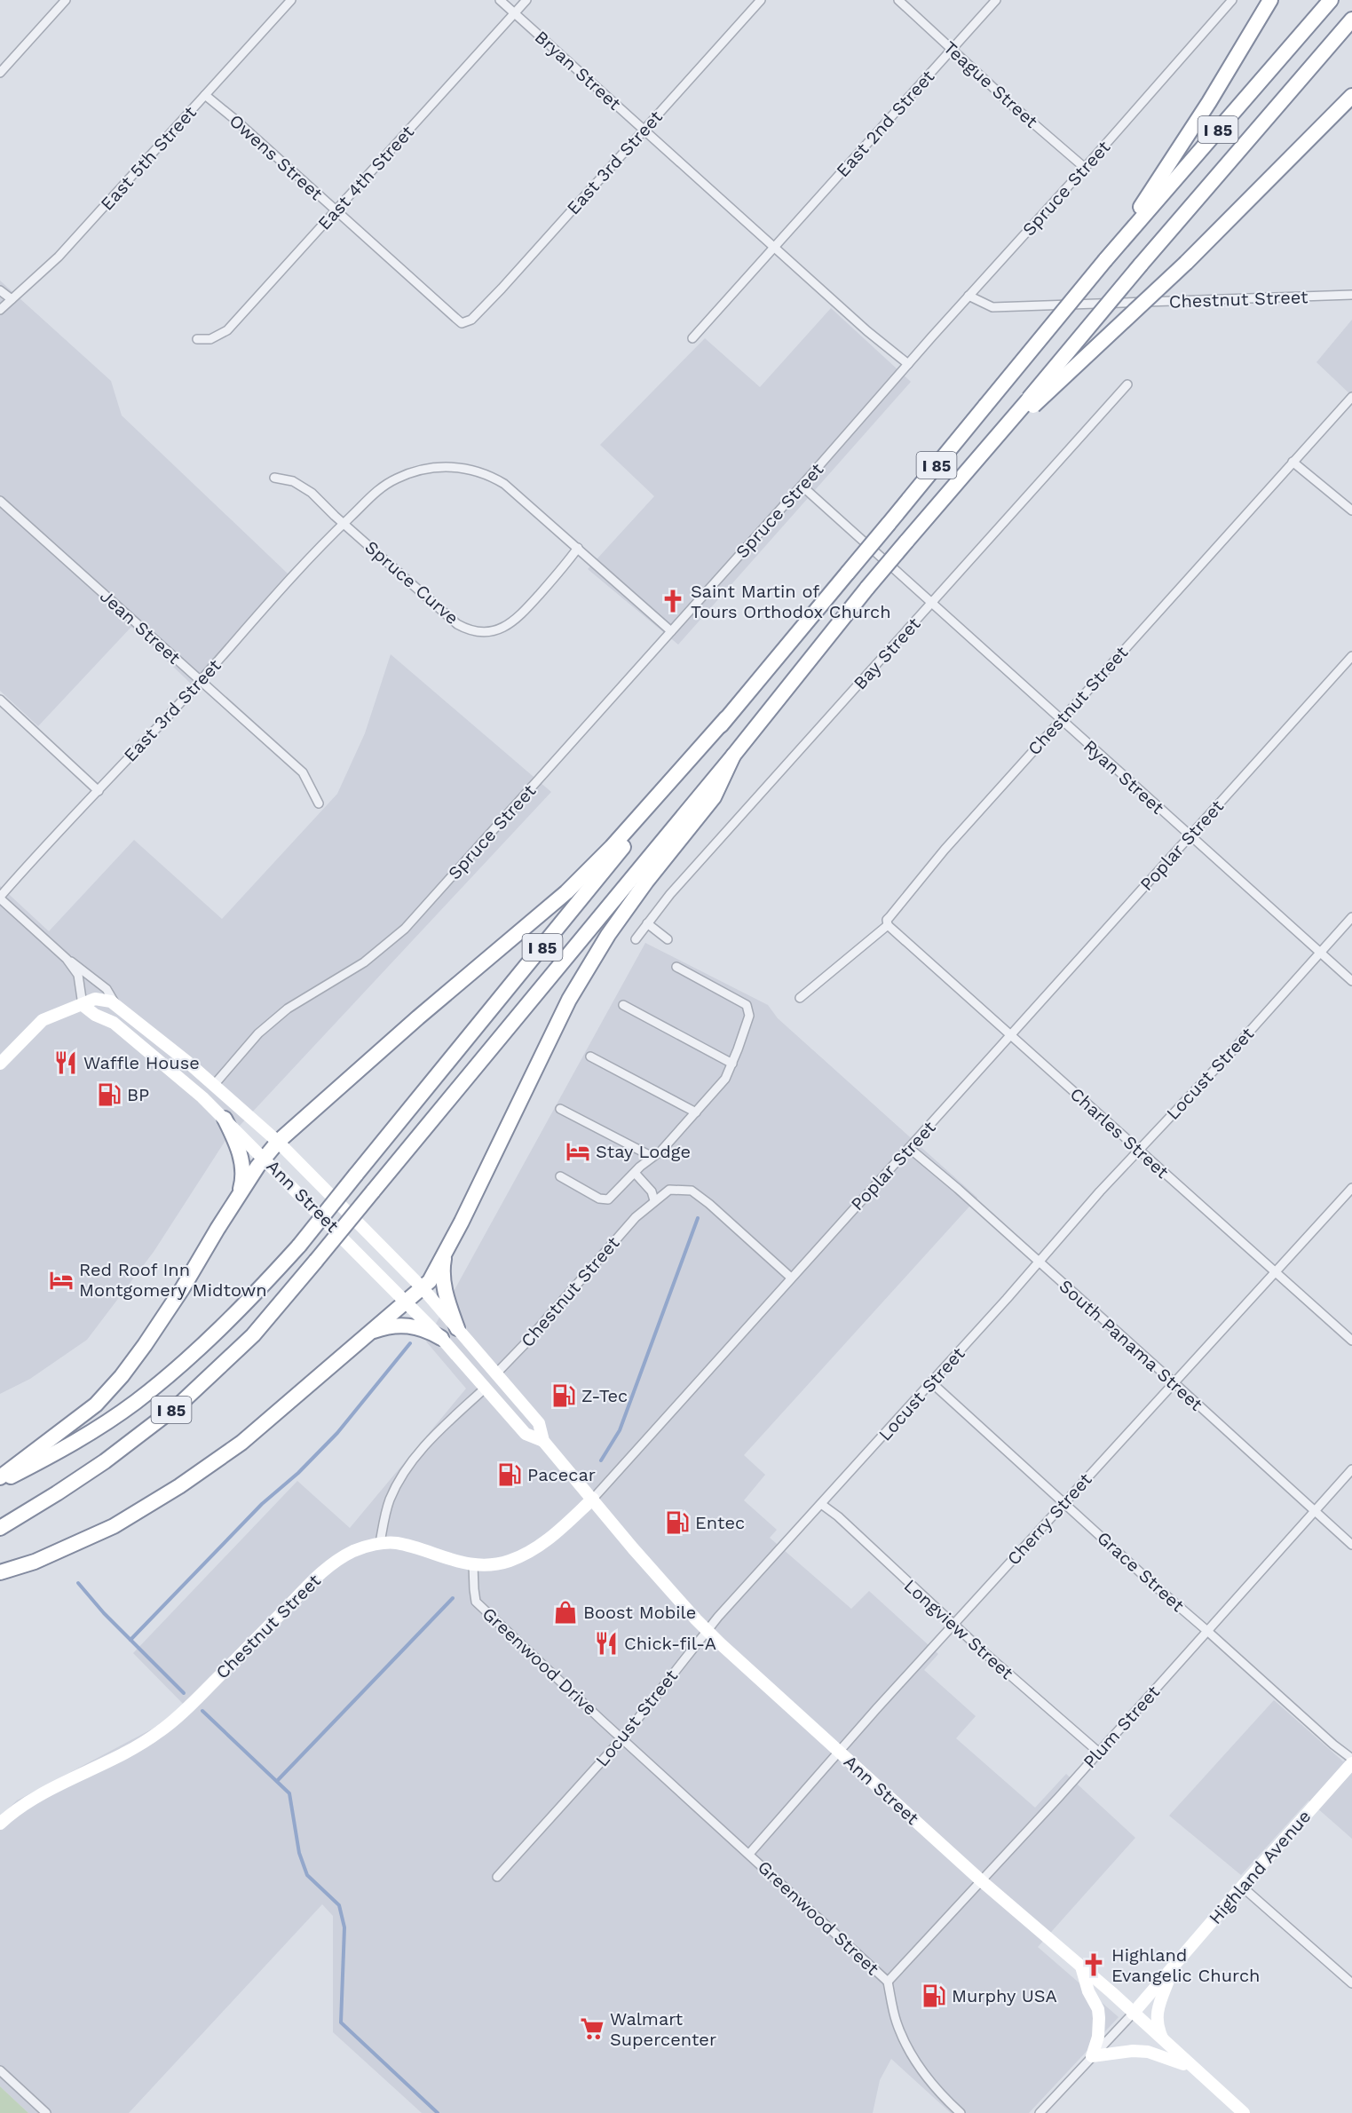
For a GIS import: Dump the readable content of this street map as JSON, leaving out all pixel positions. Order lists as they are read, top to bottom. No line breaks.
{"streets":{"highway":["I 85"],"main road":["Chestnut Street","Poplar Street","Ann Street","Highland Avenue"],"street":["Bryan Street","Teague Street","East 2nd Street","Owens Street","East 5th Street","East 3rd Street","East 4th Street","Spruce Street","Spruce Curve","Jean Street","Bay Street","Ryan Street","Locust Street","Charles Street","South Panama Street","Cherry Street","Grace Street","Longview Street","Greenwood Drive","Plum Street","Greenwood Street"]},"crossings":[["Bryan Street","East 2nd Street"],["Bryan Street","East 3rd Street"],["Bryan Street","East 4th Street"],["Bryan Street","Spruce Street"],["Teague Street","East 2nd Street"],["Teague Street","Spruce Street"],["Owens Street","East 5th Street"],["Owens Street","East 3rd Street"],["Owens Street","East 4th Street"],["East 3rd Street","Spruce Curve"],["East 3rd Street","Jean Street"],["East 3rd Street","Ann Street"],["Spruce Street","Chestnut Street"],["Spruce Street","Ryan Street"],["Spruce Street","Ann Street"],["Chestnut Street","Ryan Street"],["Chestnut Street","Poplar Street"],["Chestnut Street","Charles Street"],["Chestnut Street","Ann Street"],["Bay Street","Ryan Street"],["Ryan Street","Poplar Street"],["Ryan Street","Locust Street"],["Poplar Street","Charles Street"],["Poplar Street","Ann Street"],["Poplar Street","South Panama Street"],["Poplar Street","Greenwood Drive"],["Locust Street","Charles Street"],["Locust Street","Ann Street"],["Locust Street","South Panama Street"],["Locust Street","Grace Street"],["Locust Street","Longview Street"],["Locust Street","Greenwood Drive"],["Charles Street","Cherry Street"],["Ann Street","Cherry Street"],["Ann Street","Plum Street"],["Ann Street","Highland Avenue"],["South Panama Street","Cherry Street"],["South Panama Street","Plum Street"],["Cherry Street","Grace Street"],["Cherry Street","Longview Street"],["Cherry Street","Greenwood Drive"],["Cherry Street","Greenwood Street"],["Grace Street","Plum Street"],["Longview Street","Plum Street"],["Greenwood Drive","Greenwood Street"],["Plum Street","Greenwood Street"]],"places":{"church":["Saint Martin of Tours Orthodox Church","Highland Evangelic Church"],"restaurant":["Waffle House","Chick-fil-A"],"fuel station":["BP","Z-Tec","Pacecar","Entec","Murphy USA"],"hotel":["Stay Lodge","Red Roof Inn Montgomery Midtown"],"shop":["Boost Mobile"],"supermarket":["Walmart Supercenter"]}}
